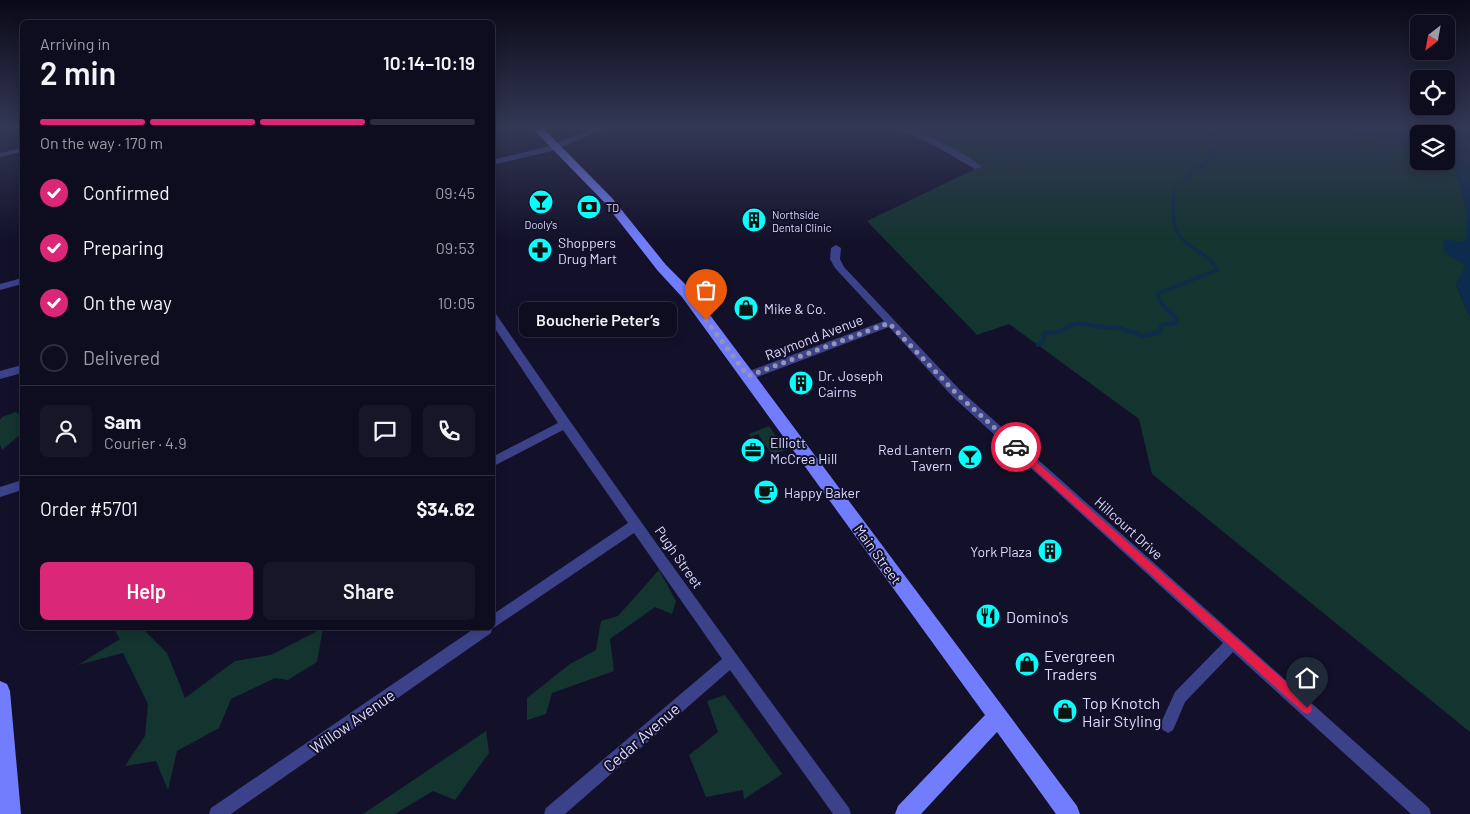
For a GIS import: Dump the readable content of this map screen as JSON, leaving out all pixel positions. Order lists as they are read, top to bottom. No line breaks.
{"streets":{"main road":["Main Street"],"street":["Raymond Avenue","Hillcourt Drive","Pugh Street","Willow Avenue","Cedar Avenue"]},"crossings":[["Raymond Avenue","Hillcourt Drive"],["Raymond Avenue","Main Street"],["Pugh Street","Cedar Avenue"]],"places":{"bar":["Dooly's","Red Lantern Tavern"],"bank":["TD"],"building":["Northside Dental Clinic","Dr. Joseph Cairns","York Plaza"],"pharmacy":["Shoppers Drug Mart"],"shop":["Mike & Co.","Evergreen Traders","Top Knotch Hair Styling"],"other":["Boucherie Peter’s"],"office":["Elliott McCrea Hill"],"cafe":["Happy Baker"],"restaurant":["Domino's"]},"north":"bottom left","page":{"heading":["2 min","Arriving in","10:14–10:19"],"panel":["Sam","Courier · 4.9","Order #5701","$34.62"],"bar":"On the way · 170 m","list":[["Confirmed","09:45"],["Preparing","09:53"],["On the way","10:05"],"Delivered"],"bubble":"Boucherie Peter’s","buttons":["Help","Share"]}}
